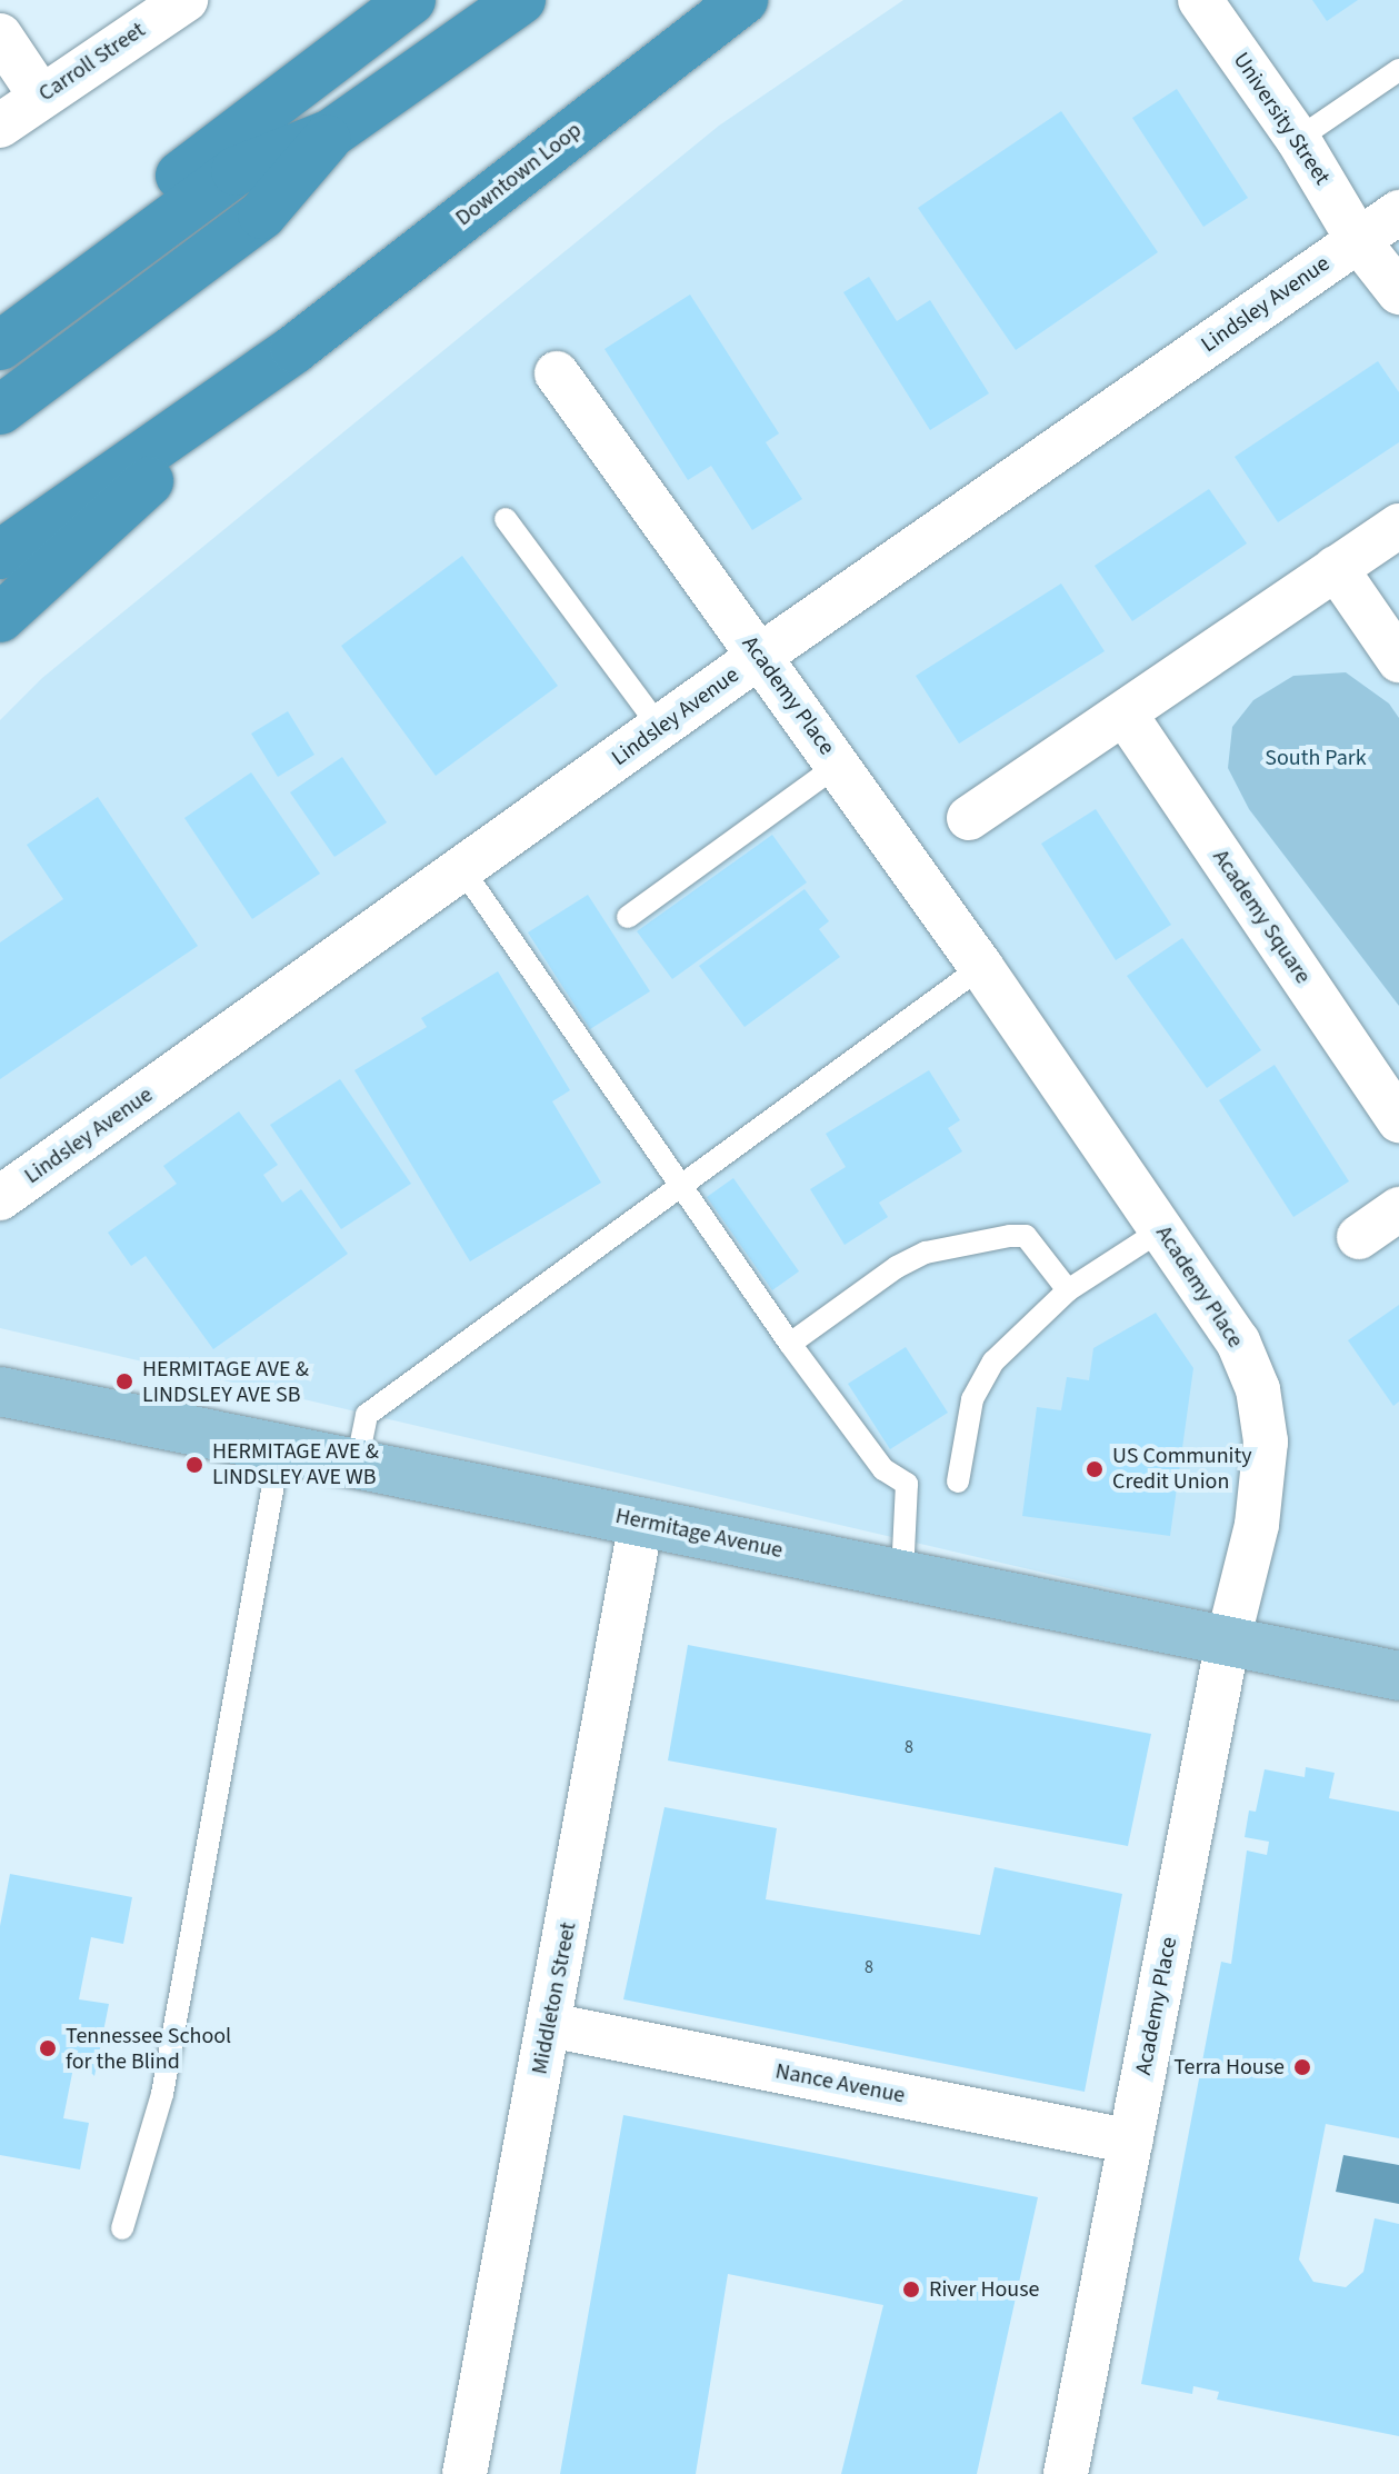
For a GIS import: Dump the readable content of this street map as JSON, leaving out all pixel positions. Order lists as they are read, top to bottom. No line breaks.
{"streets":{"highway":["Downtown Loop"],"main road":["Hermitage Avenue"],"street":["Carroll Street","University Street","Lindsley Avenue","Academy Place","Academy Square","Middleton Street","Nance Avenue"]},"crossings":[["University Street","Lindsley Avenue"],["Lindsley Avenue","Academy Place"],["Academy Place","Hermitage Avenue"],["Academy Place","Nance Avenue"],["Hermitage Avenue","Middleton Street"],["Middleton Street","Nance Avenue"]],"parks":["South Park"],"places":["HERMITAGE AVE & LINDSLEY AVE SB","HERMITAGE AVE & LINDSLEY AVE WB","US Community Credit Union","Tennessee School for the Blind","Terra House","River House"],"house_numbers":["8","8"]}
